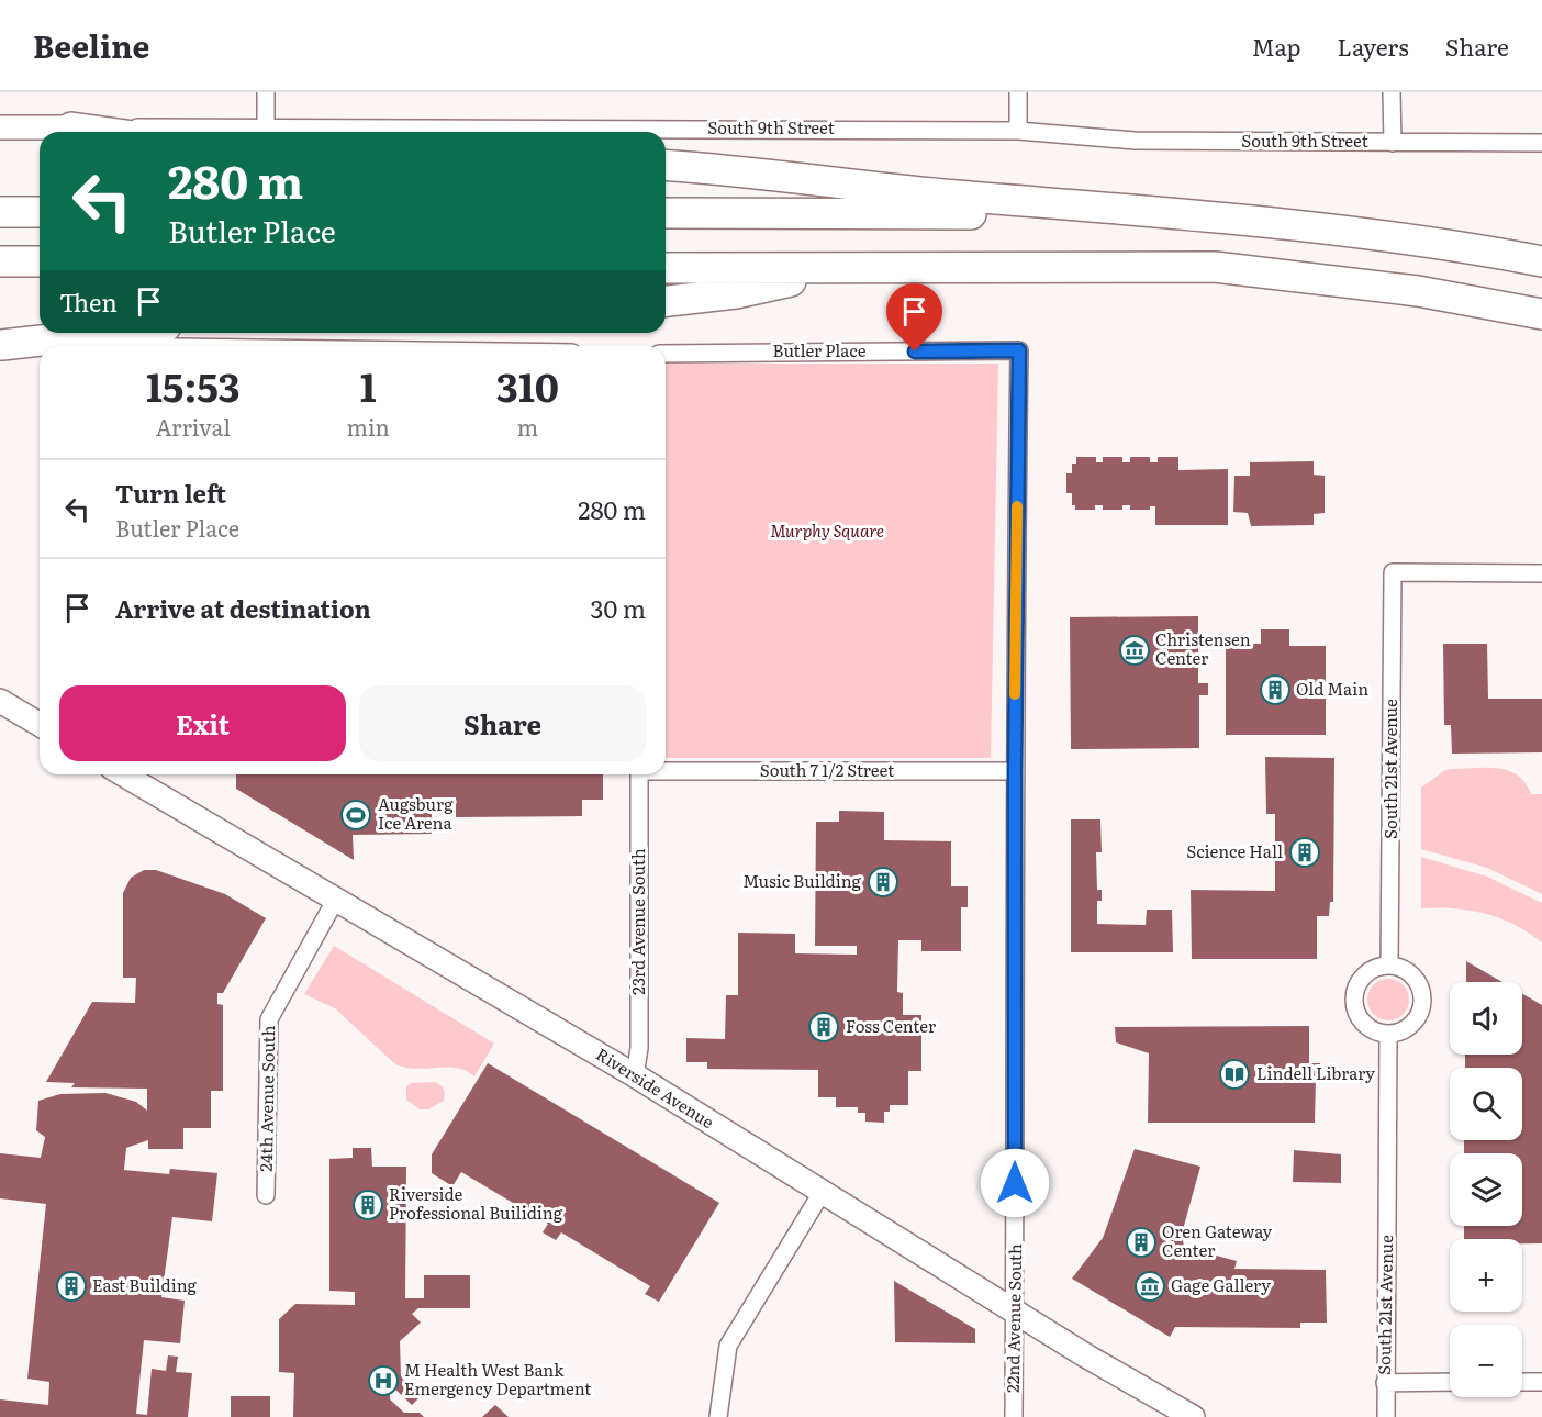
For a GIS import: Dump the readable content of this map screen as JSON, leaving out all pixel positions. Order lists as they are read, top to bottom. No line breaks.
{"streets":{"street":["South 9th Street","Butler Place","South 21st Avenue","South 7 1/2 Street","23rd Avenue South","Riverside Avenue","24th Avenue South","22nd Avenue South"]},"crossings":[["Butler Place","22nd Avenue South"],["South 7 1/2 Street","22nd Avenue South"],["23rd Avenue South","Riverside Avenue"],["Riverside Avenue","24th Avenue South"],["Riverside Avenue","22nd Avenue South"]],"parks":["Murphy Square"],"places":{"museum":["Christensen Center","Gage Gallery"],"building":["Old Main","Science Hall","Music Building","Foss Center","Riverside Professional Builiding","Oren Gateway Center","East Building"],"sports":["Augsburg Ice Arena"],"library":["Lindell Library"],"hospital":["M Health West Bank Emergency Department"]},"page":{"header":"Beeline","nav":["Map","Layers","Share"],"turn":["280 m","Butler Place"],"then":"Then","eta":["15:53","Arrival","1","min","310","m"],"list":[{"name":"Turn left","note":"Butler Place","value":"280 m"},{"name":"Arrive at destination","value":"30 m"}],"buttons":["Exit","Share"],"map_buttons":["+","−"]}}
